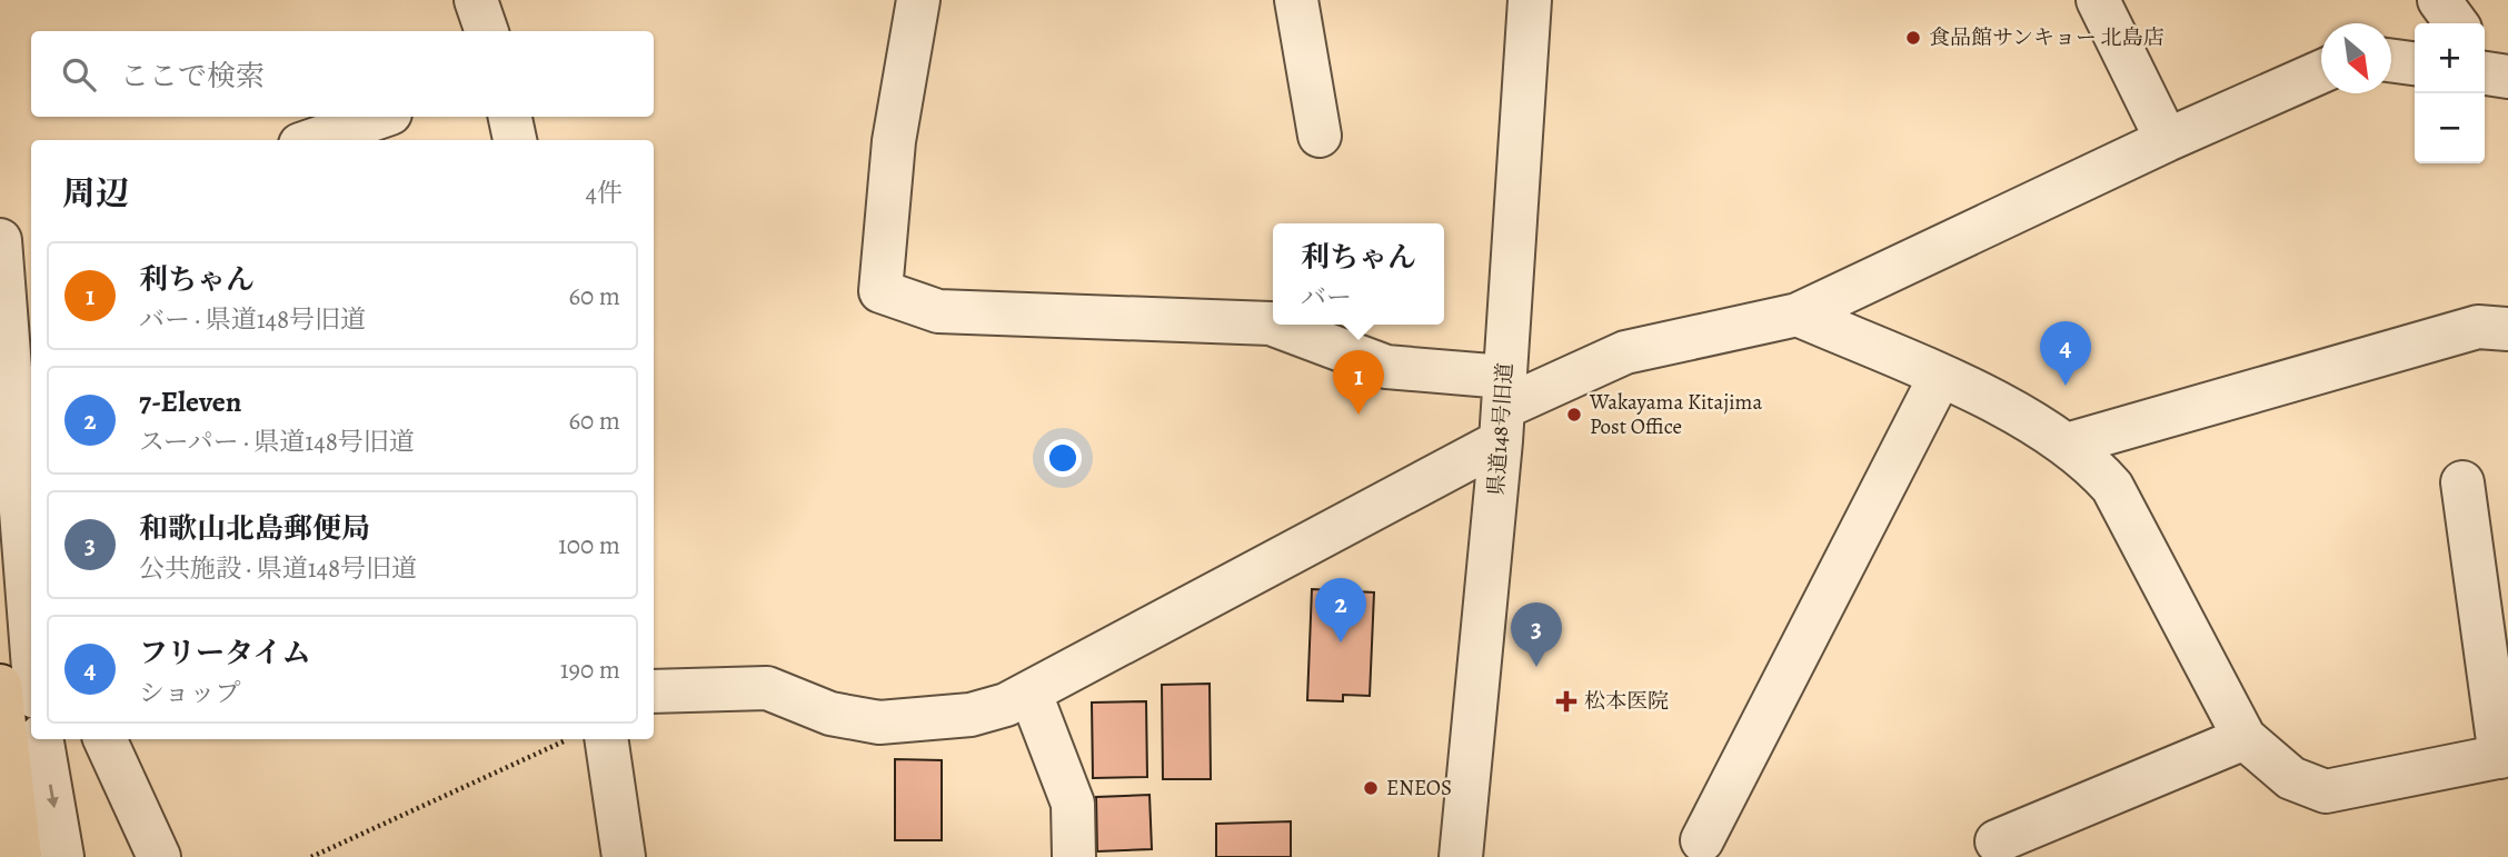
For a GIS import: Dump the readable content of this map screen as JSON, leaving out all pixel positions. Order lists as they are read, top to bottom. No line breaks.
{"streets":{"street":["県道148号旧道"]},"places":{"other":["食品館サンキョー 北島店","Wakayama Kitajima Post Office","ENEOS"],"health":["松本医院"]},"north":"bottom right","page":{"map_buttons":["+","−"],"search":"ここで検索","heading":["周辺","4件"],"popup":["利ちゃん","バー"],"list":[{"mark":"1","name":"利ちゃん","note":"バー · 県道148号旧道","value":"60 m"},{"mark":"2","name":"7-Eleven","note":"スーパー · 県道148号旧道","value":"60 m"},{"mark":"3","name":"和歌山北島郵便局","note":"公共施設 · 県道148号旧道","value":"100 m"},{"mark":"4","name":"フリータイム","note":"ショップ","value":"190 m"}],"pins":["4","1","2","3"]}}
